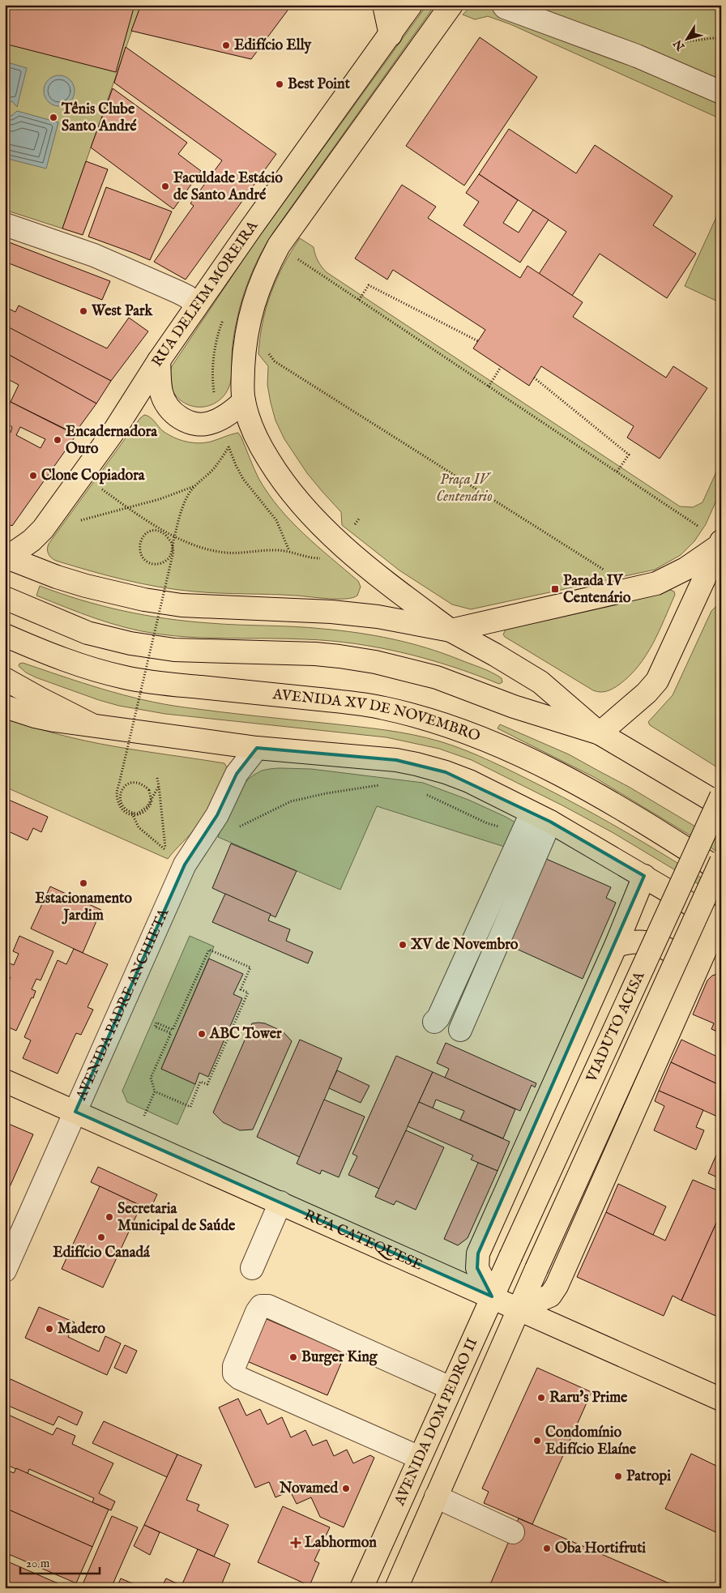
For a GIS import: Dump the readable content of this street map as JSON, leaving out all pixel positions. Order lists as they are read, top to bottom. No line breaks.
{"streets":{"main road":["RUA DELFIM MOREIRA","AVENIDA XV DE NOVEMBRO","VIADUTO ACISA","RUA CATEQUESE","AVENIDA DOM PEDRO II"],"street":["AVENIDA PADRE ANCHIETA"]},"crossings":[["AVENIDA PADRE ANCHIETA","RUA CATEQUESE"],["VIADUTO ACISA","RUA CATEQUESE"],["VIADUTO ACISA","AVENIDA DOM PEDRO II"],["RUA CATEQUESE","AVENIDA DOM PEDRO II"]],"parks":["Praça IV Centenário"],"places":{"other":["Edifício Elly","Best Point","Tênis Clube Santo André","Faculdade Estácio de Santo André","West Park","Encadernadora Ouro","Clone Copiadora","Estacionamento Jardim","XV de Novembro","ABC Tower","Secretaria Municipal de Saúde","Edifício Canadá","Madero","Burger King","Raru's Prime","Condomínio Edifício Elaíne","Patropi","Novamed","Oba Hortifruti"],"transit":["Parada IV Centenário"],"health":["Labhormon"]},"scale_bar":"20 m","north":"bottom left"}
